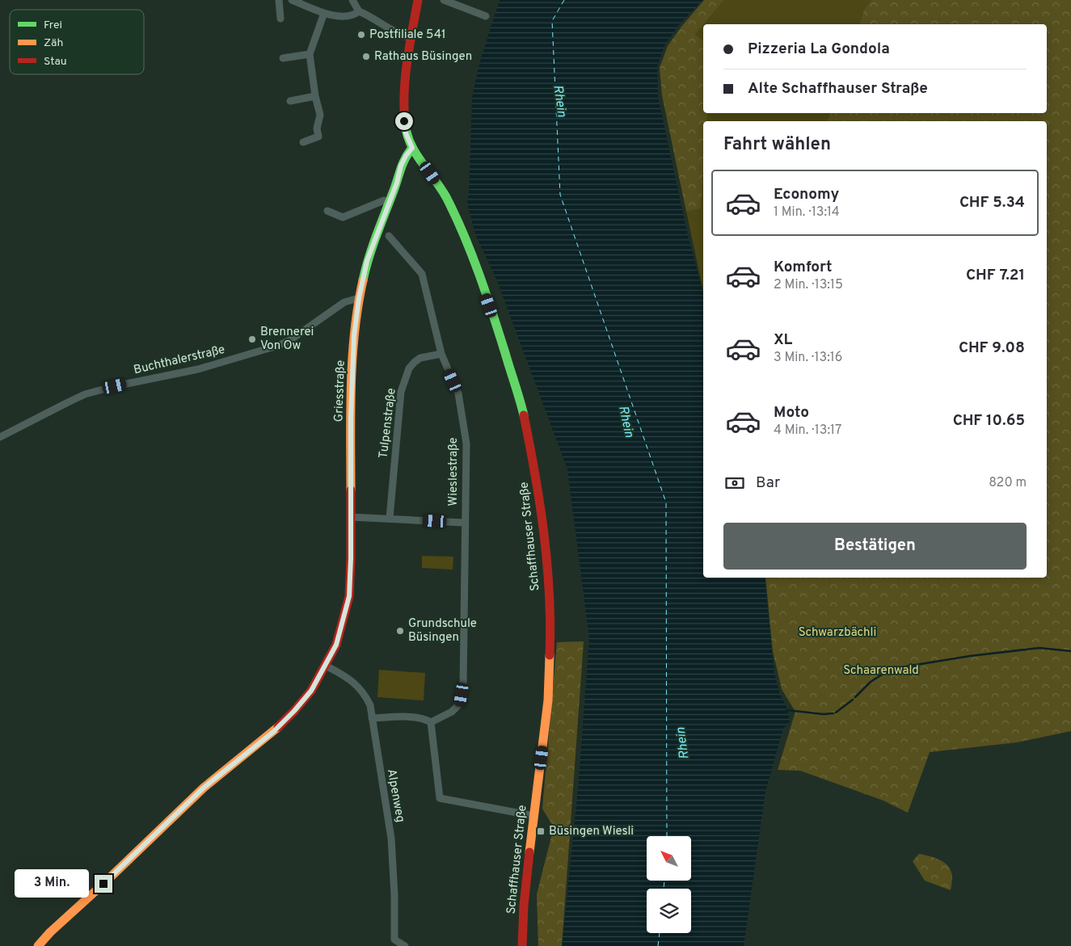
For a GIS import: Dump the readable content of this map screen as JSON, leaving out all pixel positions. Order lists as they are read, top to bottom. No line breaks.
{"streets":{"main road":["Griesstraße","Schaffhauser Straße"],"street":["Buchthalerstraße","Tulpenstraße","Wieslestraße","Alpenweg"]},"crossings":[["Buchthalerstraße","Griesstraße"],["Griesstraße","Schaffhauser Straße"],["Griesstraße","Alpenweg"],["Tulpenstraße","Wieslestraße"]],"water":["Rhein"],"parks":["Schwarzbächli","Schaarenwald"],"places":{"other":["Postfiliale 541","Rathaus Büsingen","Brennerei Von Ow","Grundschule Büsingen"],"transit":["Büsingen Wiesli"]},"legend":["Frei","Zäh","Stau"],"north":"top left","page":{"banner":["Pizzeria La Gondola","Alte Schaffhauser Straße"],"heading":"Fahrt wählen","list":[{"name":"Economy","note":"1 Min. · 13:14","value":"CHF 5.34"},{"name":"Komfort","note":"2 Min. · 13:15","value":"CHF 7.21"},{"name":"XL","note":"3 Min. · 13:16","value":"CHF 9.08"},{"name":"Moto","note":"4 Min. · 13:17","value":"CHF 10.65"}],"pay":["Bar","820 m"],"buttons":"Bestätigen","bubble":"3 Min."}}
